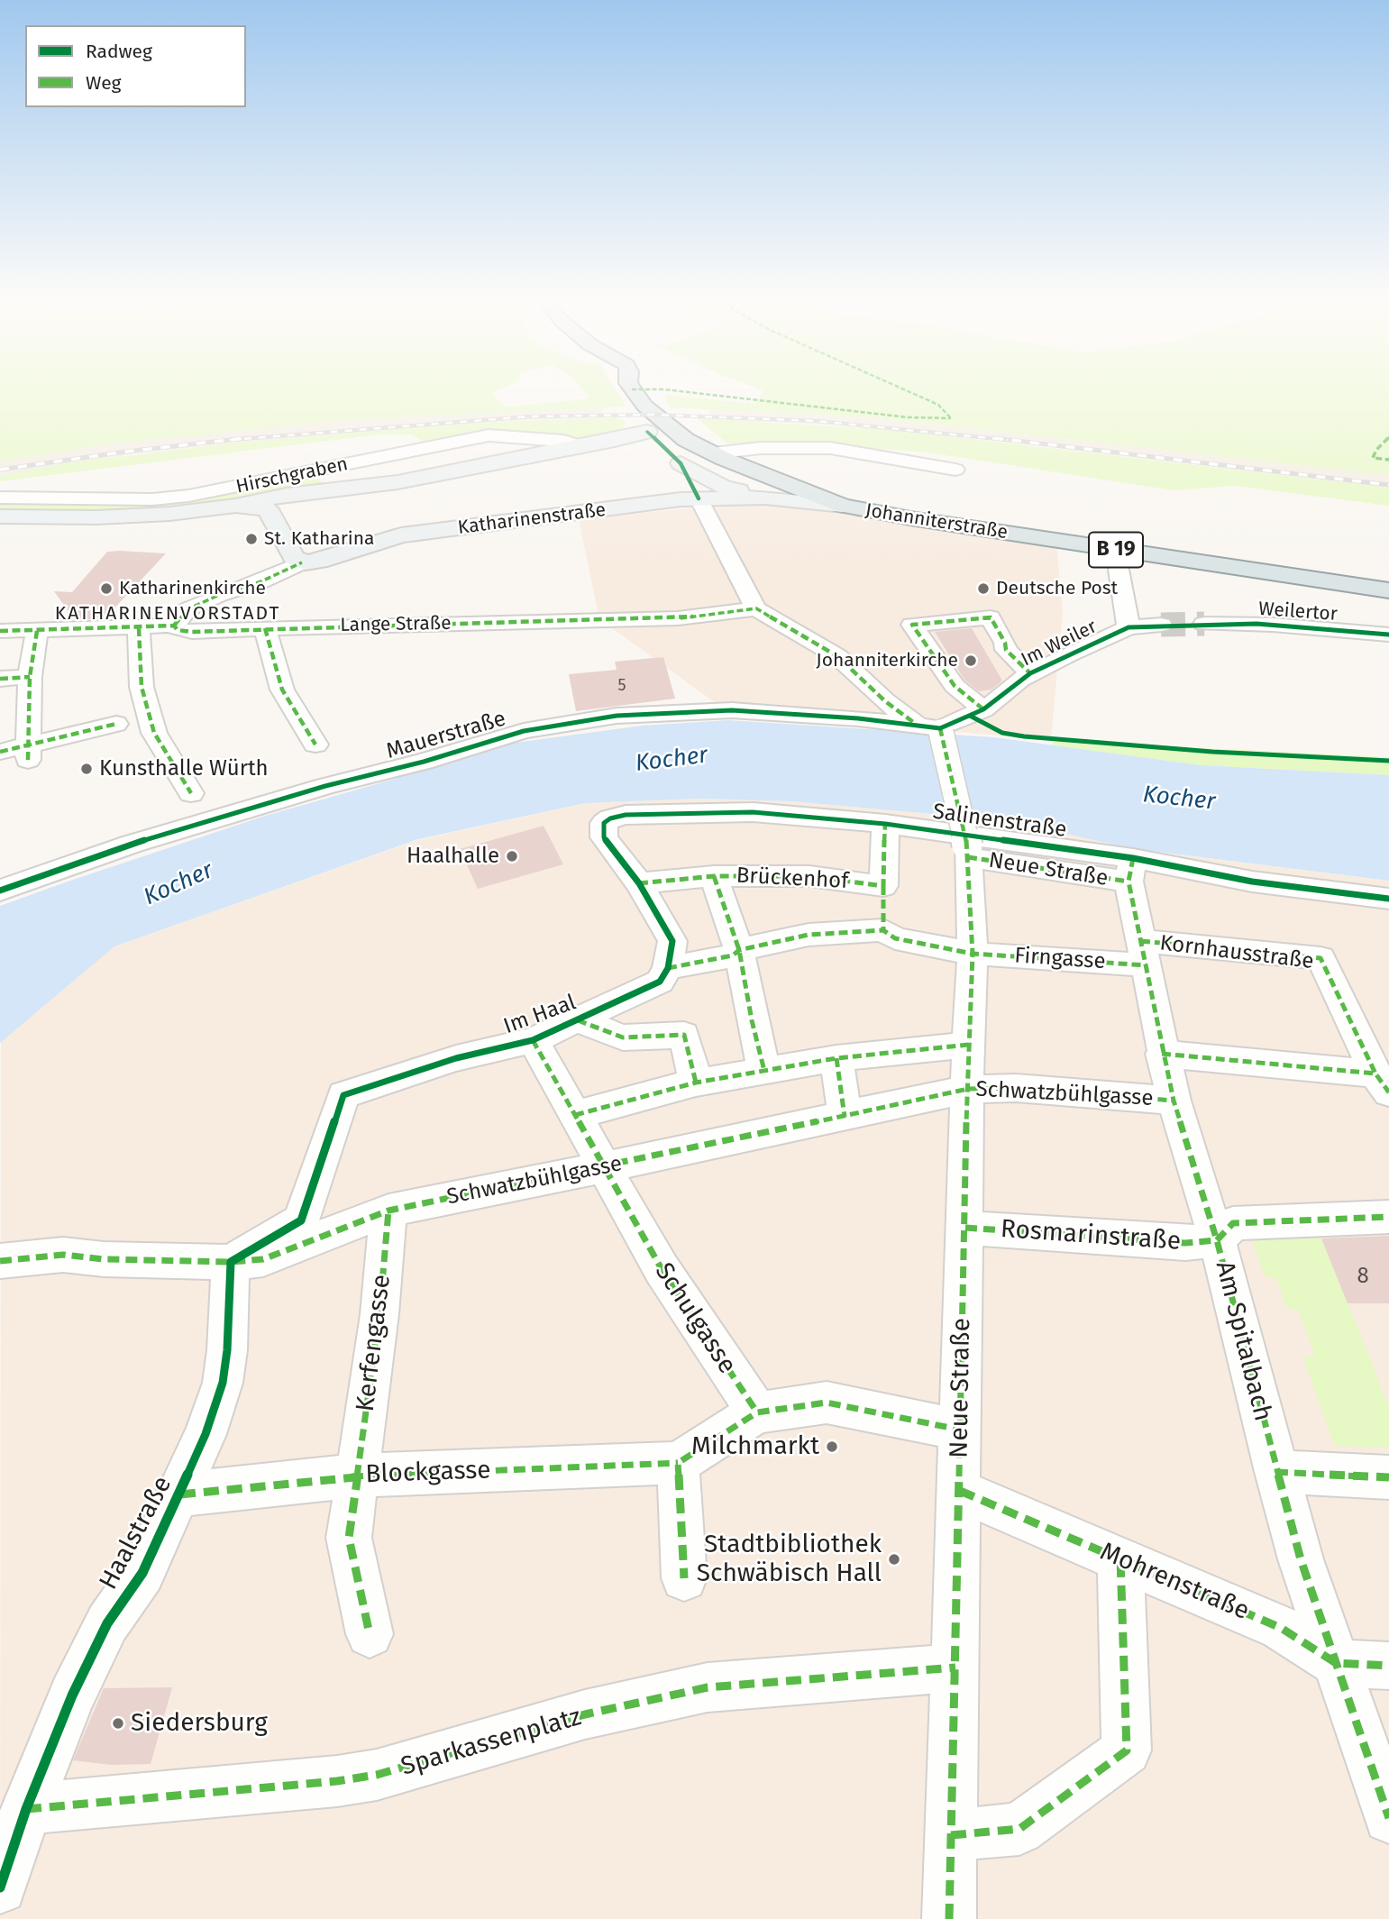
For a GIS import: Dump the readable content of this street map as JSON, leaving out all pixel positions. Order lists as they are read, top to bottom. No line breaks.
{"streets":{"main road":["Johanniterstraße","B 19"],"street":["Hirschgraben","Katharinenstraße","Weilertor","Lange Straße","Im Weiler","Mauerstraße","Salinenstraße","Neue Straße","Brückenhof","Kornhausstraße","Firngasse","Im Haal","Schwatzbühlgasse","Rosmarinstraße","Schulgasse","Am Spitalbach","Kerfengasse","Blockgasse","Haalstraße","Mohrenstraße","Sparkassenplatz"]},"crossings":[["Katharinenstraße","Johanniterstraße"],["Katharinenstraße","Lange Straße"],["Im Weiler","Mauerstraße"],["Salinenstraße","Neue Straße"],["Salinenstraße","Brückenhof"],["Salinenstraße","Am Spitalbach"],["Neue Straße","Firngasse"],["Neue Straße","Schwatzbühlgasse"],["Neue Straße","Rosmarinstraße"],["Neue Straße","Am Spitalbach"],["Neue Straße","Mohrenstraße"],["Neue Straße","Sparkassenplatz"],["Kornhausstraße","Firngasse"],["Kornhausstraße","Am Spitalbach"],["Firngasse","Am Spitalbach"],["Im Haal","Schwatzbühlgasse"],["Im Haal","Schulgasse"],["Im Haal","Haalstraße"],["Schwatzbühlgasse","Schulgasse"],["Schwatzbühlgasse","Am Spitalbach"],["Schwatzbühlgasse","Kerfengasse"],["Schwatzbühlgasse","Haalstraße"],["Rosmarinstraße","Am Spitalbach"],["Am Spitalbach","Mohrenstraße"],["Kerfengasse","Blockgasse"],["Blockgasse","Haalstraße"],["Haalstraße","Sparkassenplatz"]],"districts":["KATHARINENVORSTADT"],"water":["Kocher"],"places":["St. Katharina","Katharinenkirche","Deutsche Post","Johanniterkirche","Kunsthalle Würth","Haalhalle","Milchmarkt","Stadtbibliothek Schwäbisch Hall","Siedersburg"],"house_numbers":["5","8"],"legend":["Radweg","Weg"]}
